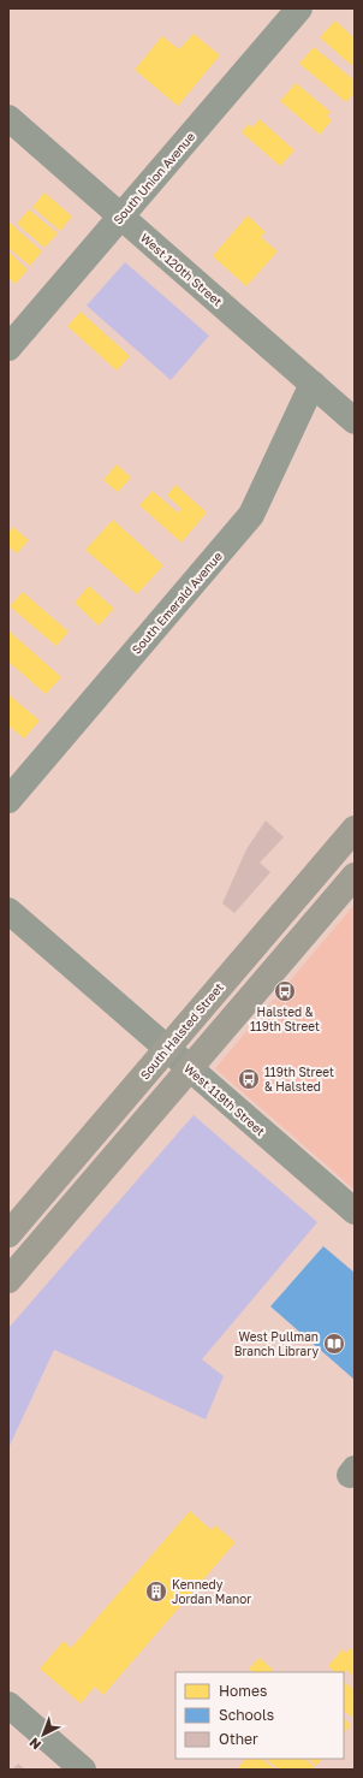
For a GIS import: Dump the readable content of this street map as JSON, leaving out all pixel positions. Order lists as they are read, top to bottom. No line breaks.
{"streets":{"main road":["South Halsted Street"],"street":["South Union Avenue","West 120th Street","South Emerald Avenue","West 119th Street"]},"crossings":[["South Union Avenue","West 120th Street"],["West 120th Street","South Emerald Avenue"],["South Halsted Street","West 119th Street"]],"places":{"bus stop":["Halsted & 119th Street","119th Street & Halsted"],"library":["West Pullman Branch Library"],"building":["Kennedy Jordan Manor"]},"legend":["Homes","Schools","Other"],"north":"bottom left"}
